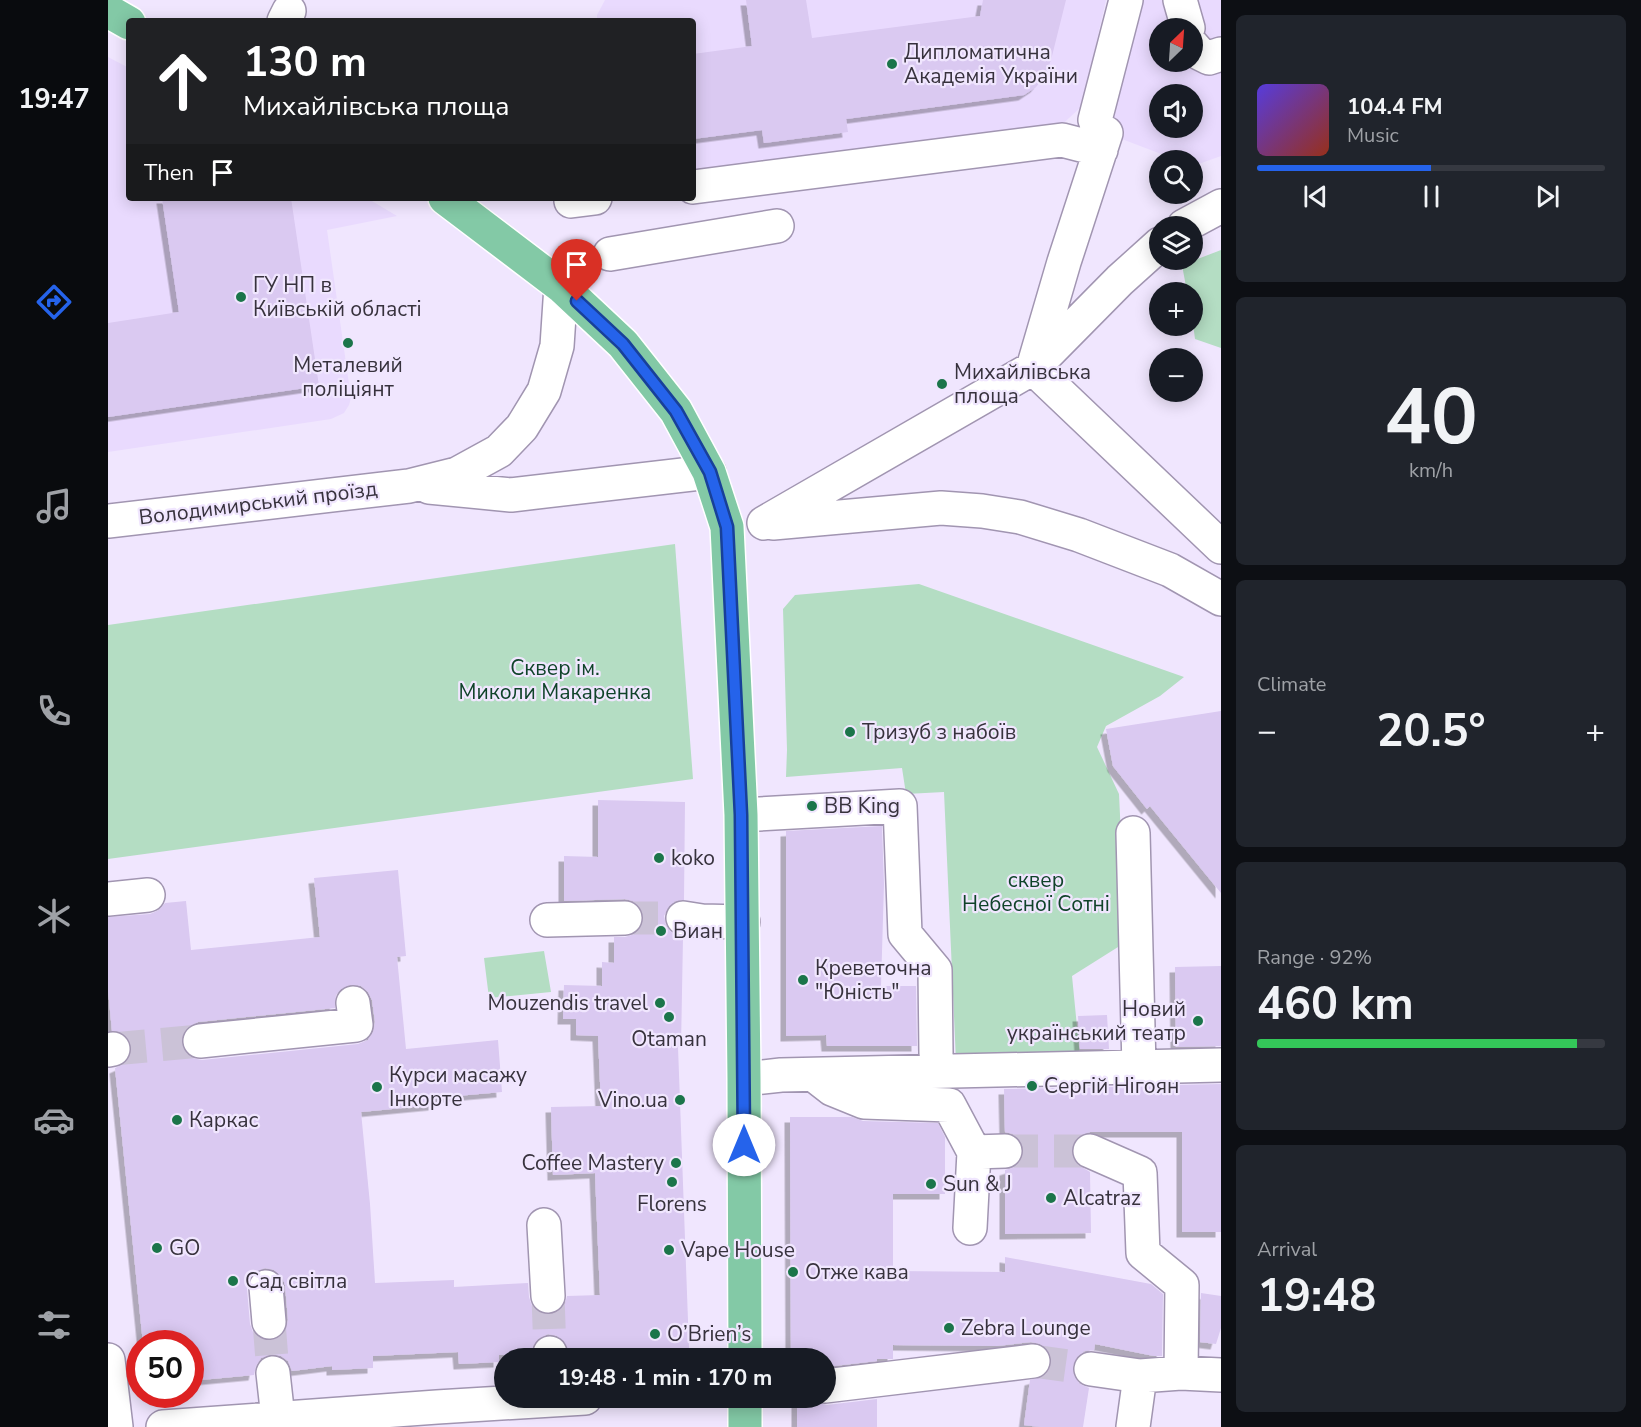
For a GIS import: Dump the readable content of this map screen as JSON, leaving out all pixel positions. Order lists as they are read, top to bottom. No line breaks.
{"streets":{"street":["Володимирський проїзд"]},"parks":["Сквер ім. Миколи Макаренка","сквер Небесної Сотні"],"places":["Дипломатична Академія України","ГУ НП в Київській області","Металевий поліціянт","Михайлівська площа","Тризуб з набоїв","BB King","koko","Виан","Креветочна \"Юність\"","Mouzendis travel","Otaman","Новий український театр","Сергій Нігоян","Курси масажу Інкорте","Vino.ua","Каркас","Coffee Mastery","Florens","Sun & J","Alcatraz","GO","Vape House","Отже кава","Сад світла","Zebra Lounge","O’Brien’s"],"north":"top right","page":{"tabs":"19:47","map_buttons":["+","−"],"turn":["130 m","Михайлівська площа"],"song":["104.4 FM","Music"],"then":"Then","tile":[["40","km/h"],"Climate",["Range · 92%","460 km"],["Arrival","19:48"]],"heat":["−","20.5°","+"],"limit":"50","trip":"19:48 · 1 min · 170 m"}}
